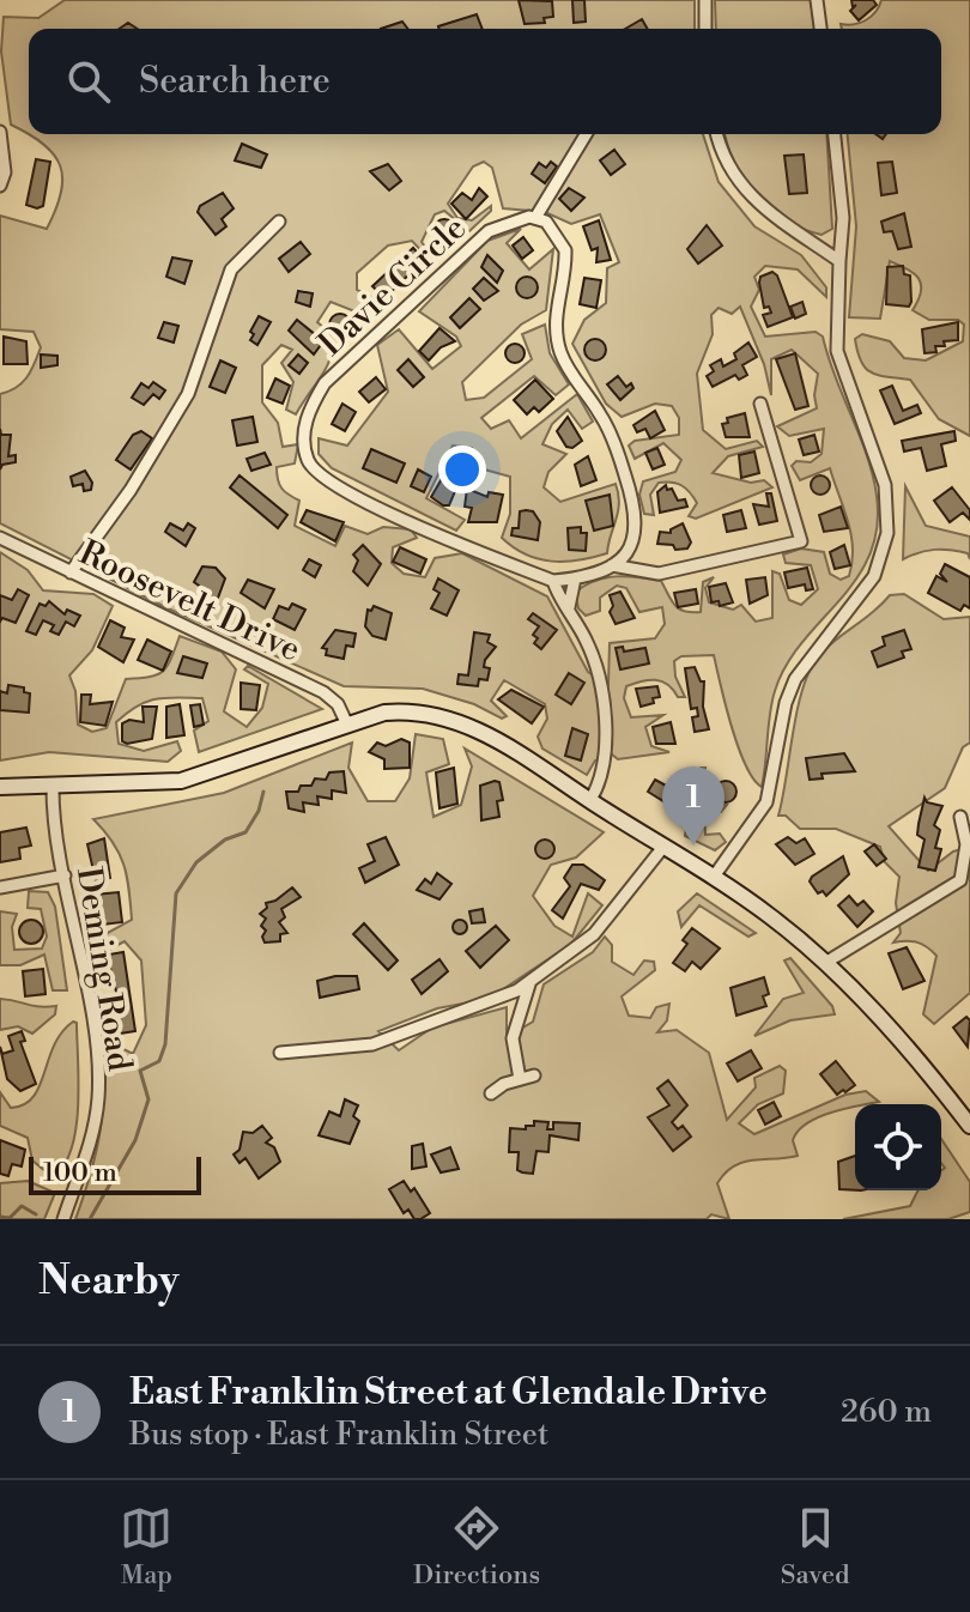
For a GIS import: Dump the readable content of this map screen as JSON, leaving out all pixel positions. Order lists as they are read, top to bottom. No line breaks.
{"streets":{"street":["Davie Circle","Roosevelt Drive","Deming Road"]},"scale_bar":"100 m","page":{"search":"Search here","pins":"1","scale":"100 m","heading":"Nearby","list":[{"mark":"1","name":"East Franklin Street at Glendale Drive","note":"Bus stop · East Franklin Street","value":"260 m"}],"nav":["Map","Directions","Saved"]}}
